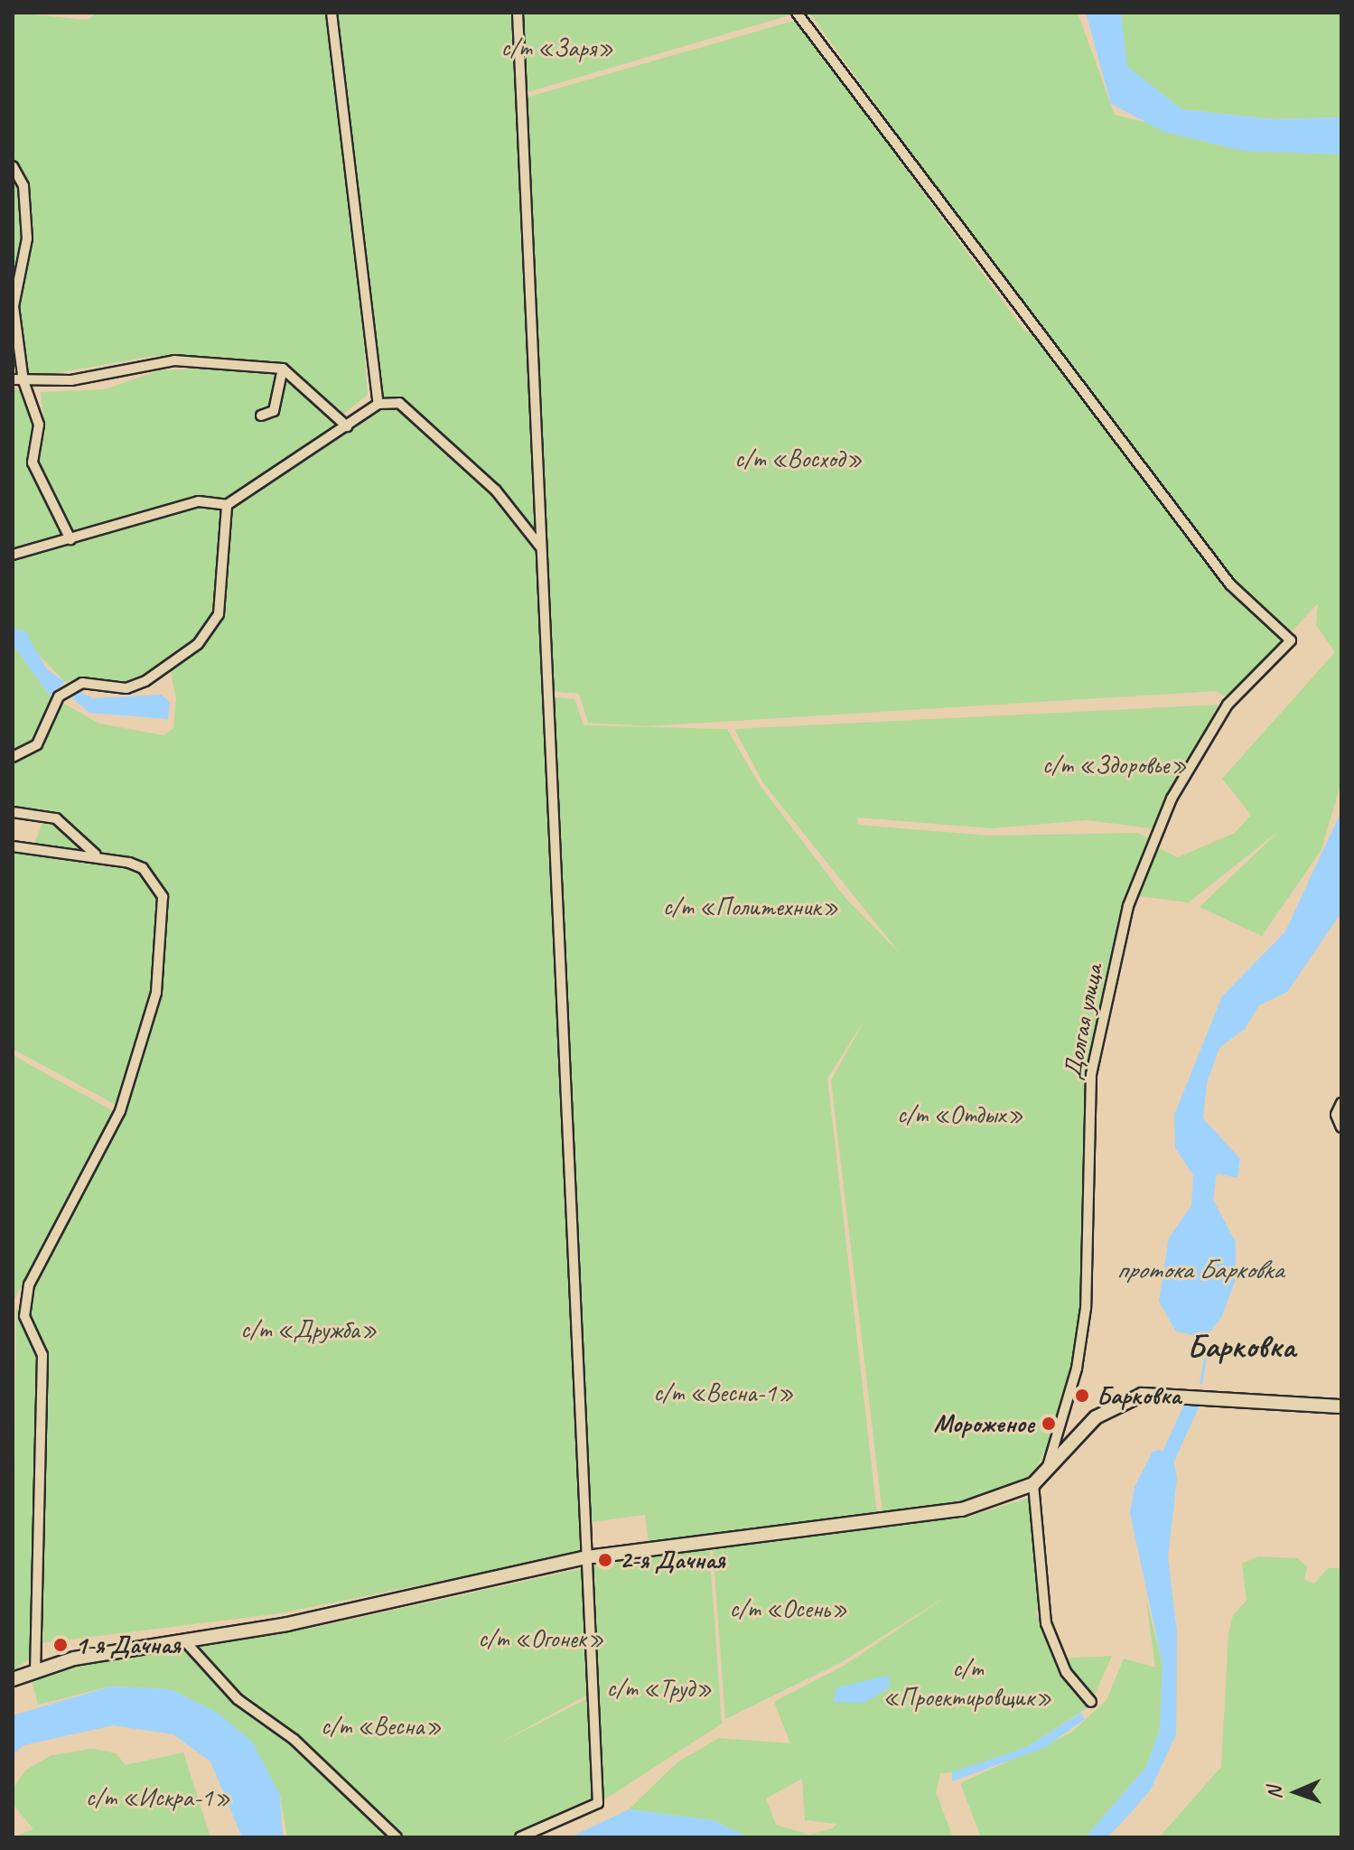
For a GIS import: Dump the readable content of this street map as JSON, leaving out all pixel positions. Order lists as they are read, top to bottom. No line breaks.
{"streets":{"street":["Долгая улица"]},"districts":["Барковка"],"water":["протока Барковка"],"parks":["с/т «Заря»","с/т «Восход»","с/т «Здоровье»","с/т «Политехник»","с/т «Отдых»","с/т «Дружба»","с/т «Весна-1»","с/т «Осень»","с/т «Огонек»","с/т «Проектировщик»","с/т «Труд»","с/т «Весна»","с/т «Искра-1»"],"places":["Барковка","Мороженое","2-я Дачная","1-я Дачная"],"north":"left"}
